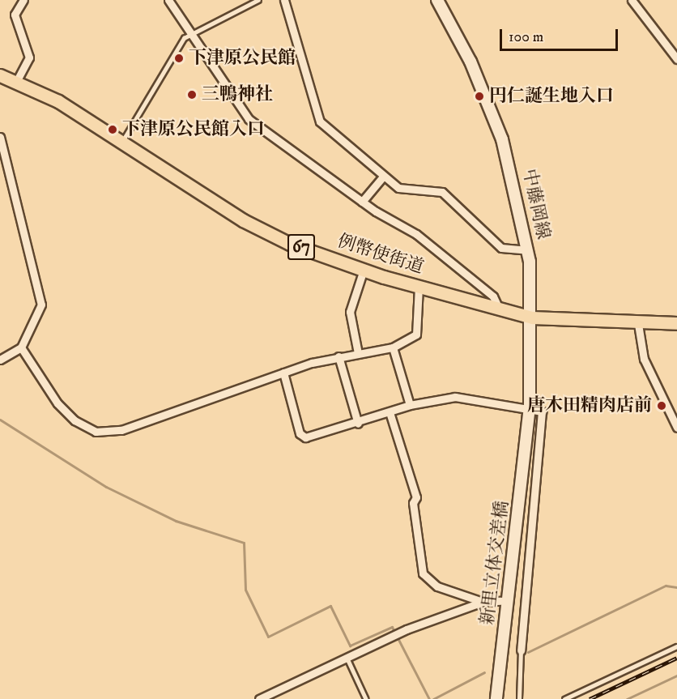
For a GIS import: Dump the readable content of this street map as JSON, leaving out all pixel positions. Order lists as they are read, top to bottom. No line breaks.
{"streets":{"main road":["中藤岡線","67","例幣使街道","新里立体交差橋"]},"crossings":[["中藤岡線","例幣使街道"],["中藤岡線","新里立体交差橋"]],"places":["下津原公民館","三鴨神社","円仁誕生地入口","下津原公民館入口","唐木田精肉店前"],"scale_bar":"100 m"}
